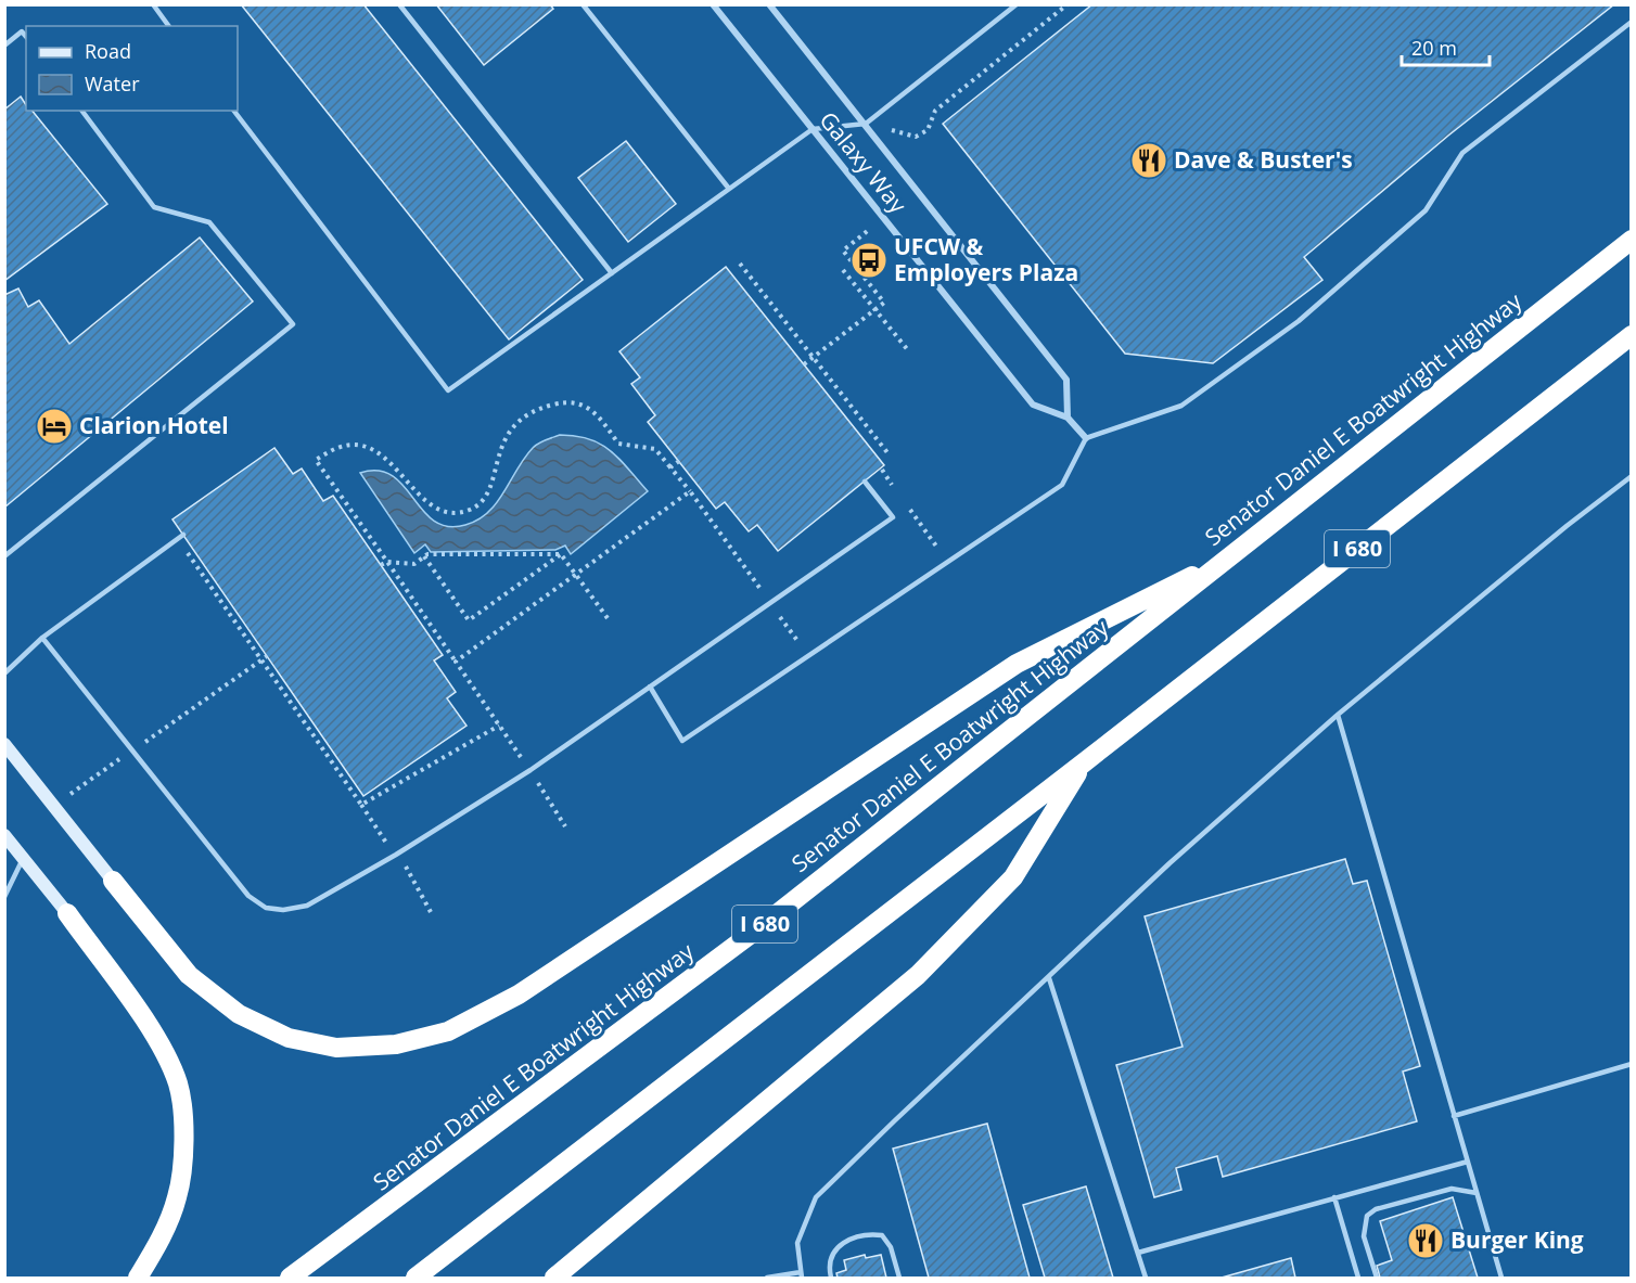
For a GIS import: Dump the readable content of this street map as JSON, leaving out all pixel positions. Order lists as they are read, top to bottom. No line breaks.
{"streets":{"highway":["Senator Daniel E Boatwright Highway","I 680"],"street":["Galaxy Way"]},"places":{"restaurant":["Dave & Buster's","Burger King"],"bus stop":["UFCW & Employers Plaza"],"hotel":["Clarion Hotel"]},"legend":["Road","Water"],"scale_bar":"20 m"}
